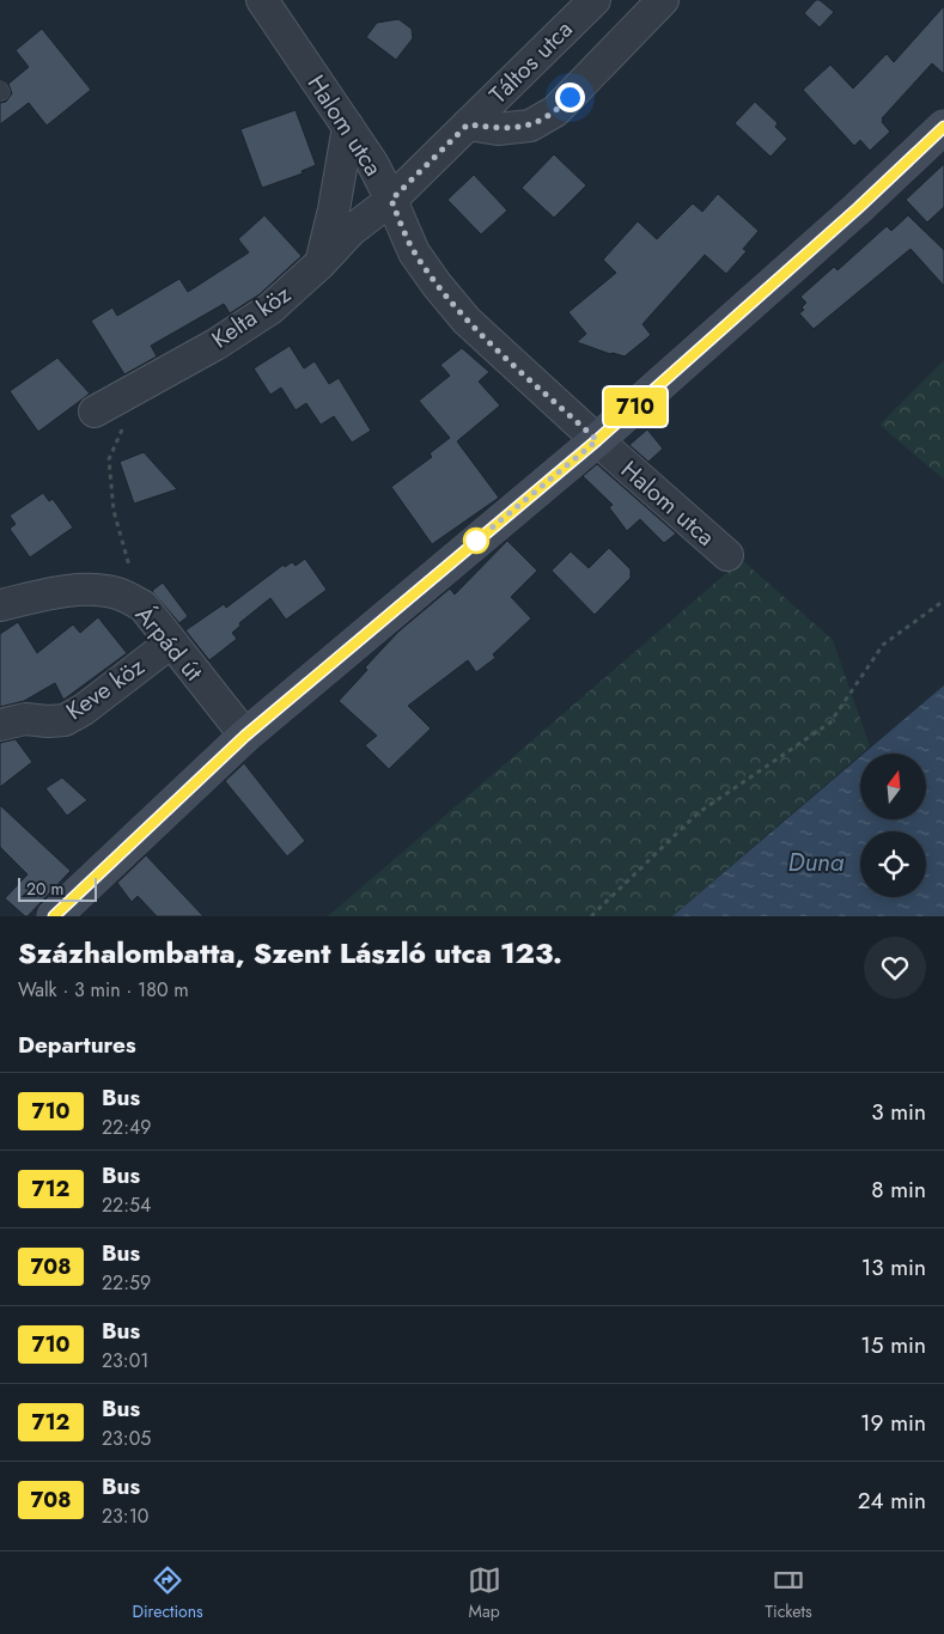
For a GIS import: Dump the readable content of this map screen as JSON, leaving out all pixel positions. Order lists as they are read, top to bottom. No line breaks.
{"streets":{"street":["Táltos utca","Halom utca","Kelta köz","Árpád út","Keve köz"]},"crossings":[["Táltos utca","Halom utca"],["Táltos utca","Kelta köz"],["Halom utca","Kelta köz"],["Árpád út","Keve köz"]],"water":["Duna"],"lines":["bus line 710"],"scale_bar":"20 m","north":"top","page":{"on_map":"710","scale":"20 m","heading":[["Százhalombatta, Szent László utca 123.","Walk · 3 min · 180 m"],"Departures"],"list":[{"mark":"710","name":"Bus","note":"22:49","value":"3 min"},{"mark":"712","name":"Bus","note":"22:54","value":"8 min"},{"mark":"708","name":"Bus","note":"22:59","value":"13 min"},{"mark":"710","name":"Bus","note":"23:01","value":"15 min"},{"mark":"712","name":"Bus","note":"23:05","value":"19 min"},{"mark":"708","name":"Bus","note":"23:10","value":"24 min"}],"tabs":["Directions","Map","Tickets"]}}
